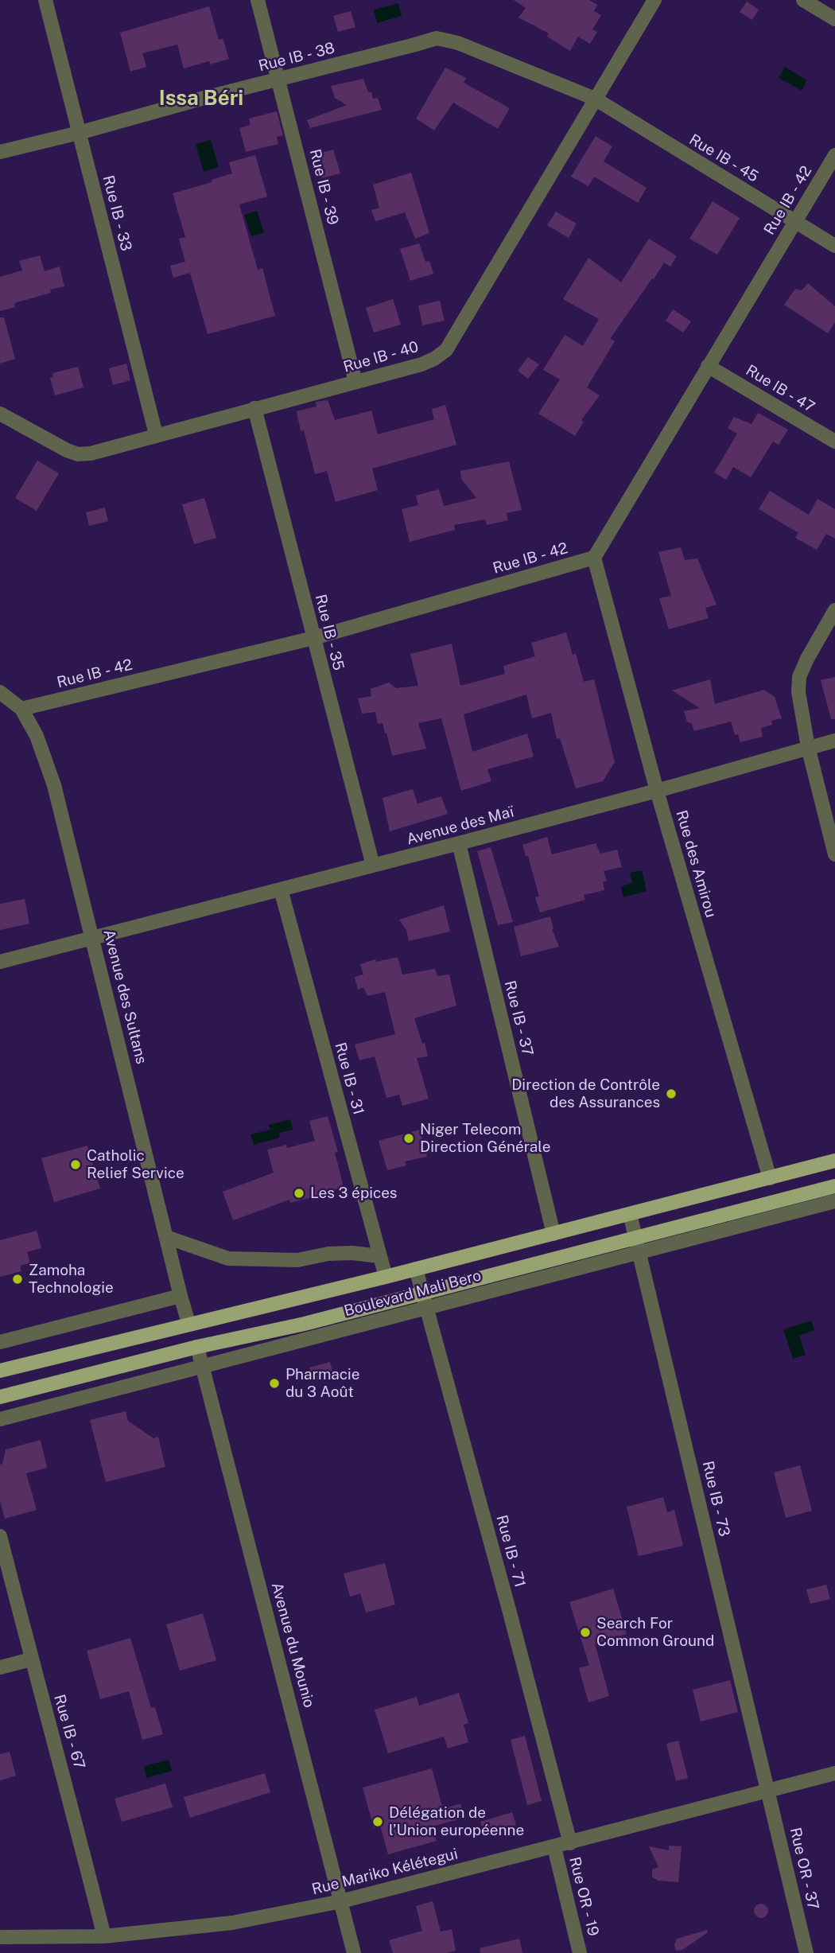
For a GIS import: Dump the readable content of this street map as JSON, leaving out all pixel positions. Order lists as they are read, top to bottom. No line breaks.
{"streets":{"main road":["Boulevard Mali Bero"],"street":["Rue IB - 38","Rue IB - 45","Rue IB - 39","Rue IB - 42","Rue IB - 33","Rue IB - 40","Rue IB - 47","Rue IB - 35","Avenue des Maï","Rue des Amirou","Avenue des Sultans","Rue IB - 37","Rue IB - 31","Rue IB - 73","Rue IB - 71","Avenue du Mounio","Rue IB - 67","Rue OR - 37","Rue Mariko Kélétegui","Rue OR - 19"]},"crossings":[["Rue IB - 38","Rue IB - 45"],["Rue IB - 38","Rue IB - 39"],["Rue IB - 38","Rue IB - 33"],["Rue IB - 38","Rue IB - 40"],["Rue IB - 45","Rue IB - 42"],["Rue IB - 45","Rue IB - 40"],["Rue IB - 39","Rue IB - 40"],["Rue IB - 42","Rue IB - 47"],["Rue IB - 42","Rue IB - 35"],["Rue IB - 42","Rue des Amirou"],["Rue IB - 42","Avenue des Sultans"],["Rue IB - 33","Rue IB - 40"],["Rue IB - 40","Rue IB - 35"],["Rue IB - 35","Avenue des Maï"],["Avenue des Maï","Rue des Amirou"],["Avenue des Maï","Avenue des Sultans"],["Avenue des Maï","Rue IB - 37"],["Avenue des Maï","Rue IB - 31"],["Rue des Amirou","Boulevard Mali Bero"],["Avenue des Sultans","Boulevard Mali Bero"],["Rue IB - 37","Boulevard Mali Bero"],["Rue IB - 31","Boulevard Mali Bero"],["Boulevard Mali Bero","Rue IB - 73"],["Boulevard Mali Bero","Rue IB - 71"],["Boulevard Mali Bero","Avenue du Mounio"],["Rue IB - 73","Rue OR - 37"],["Rue IB - 73","Rue Mariko Kélétegui"],["Rue IB - 71","Rue Mariko Kélétegui"],["Avenue du Mounio","Rue Mariko Kélétegui"],["Rue IB - 67","Rue Mariko Kélétegui"],["Rue OR - 37","Rue Mariko Kélétegui"],["Rue Mariko Kélétegui","Rue OR - 19"]],"districts":["Issa Béri"],"places":["Direction de Contrôle des Assurances","Niger Telecom Direction Générale","Catholic Relief Service","Les 3 épices","Zamoha Technologie","Pharmacie du 3 Août","Search For Common Ground","Délégation de l’Union européenne"]}
